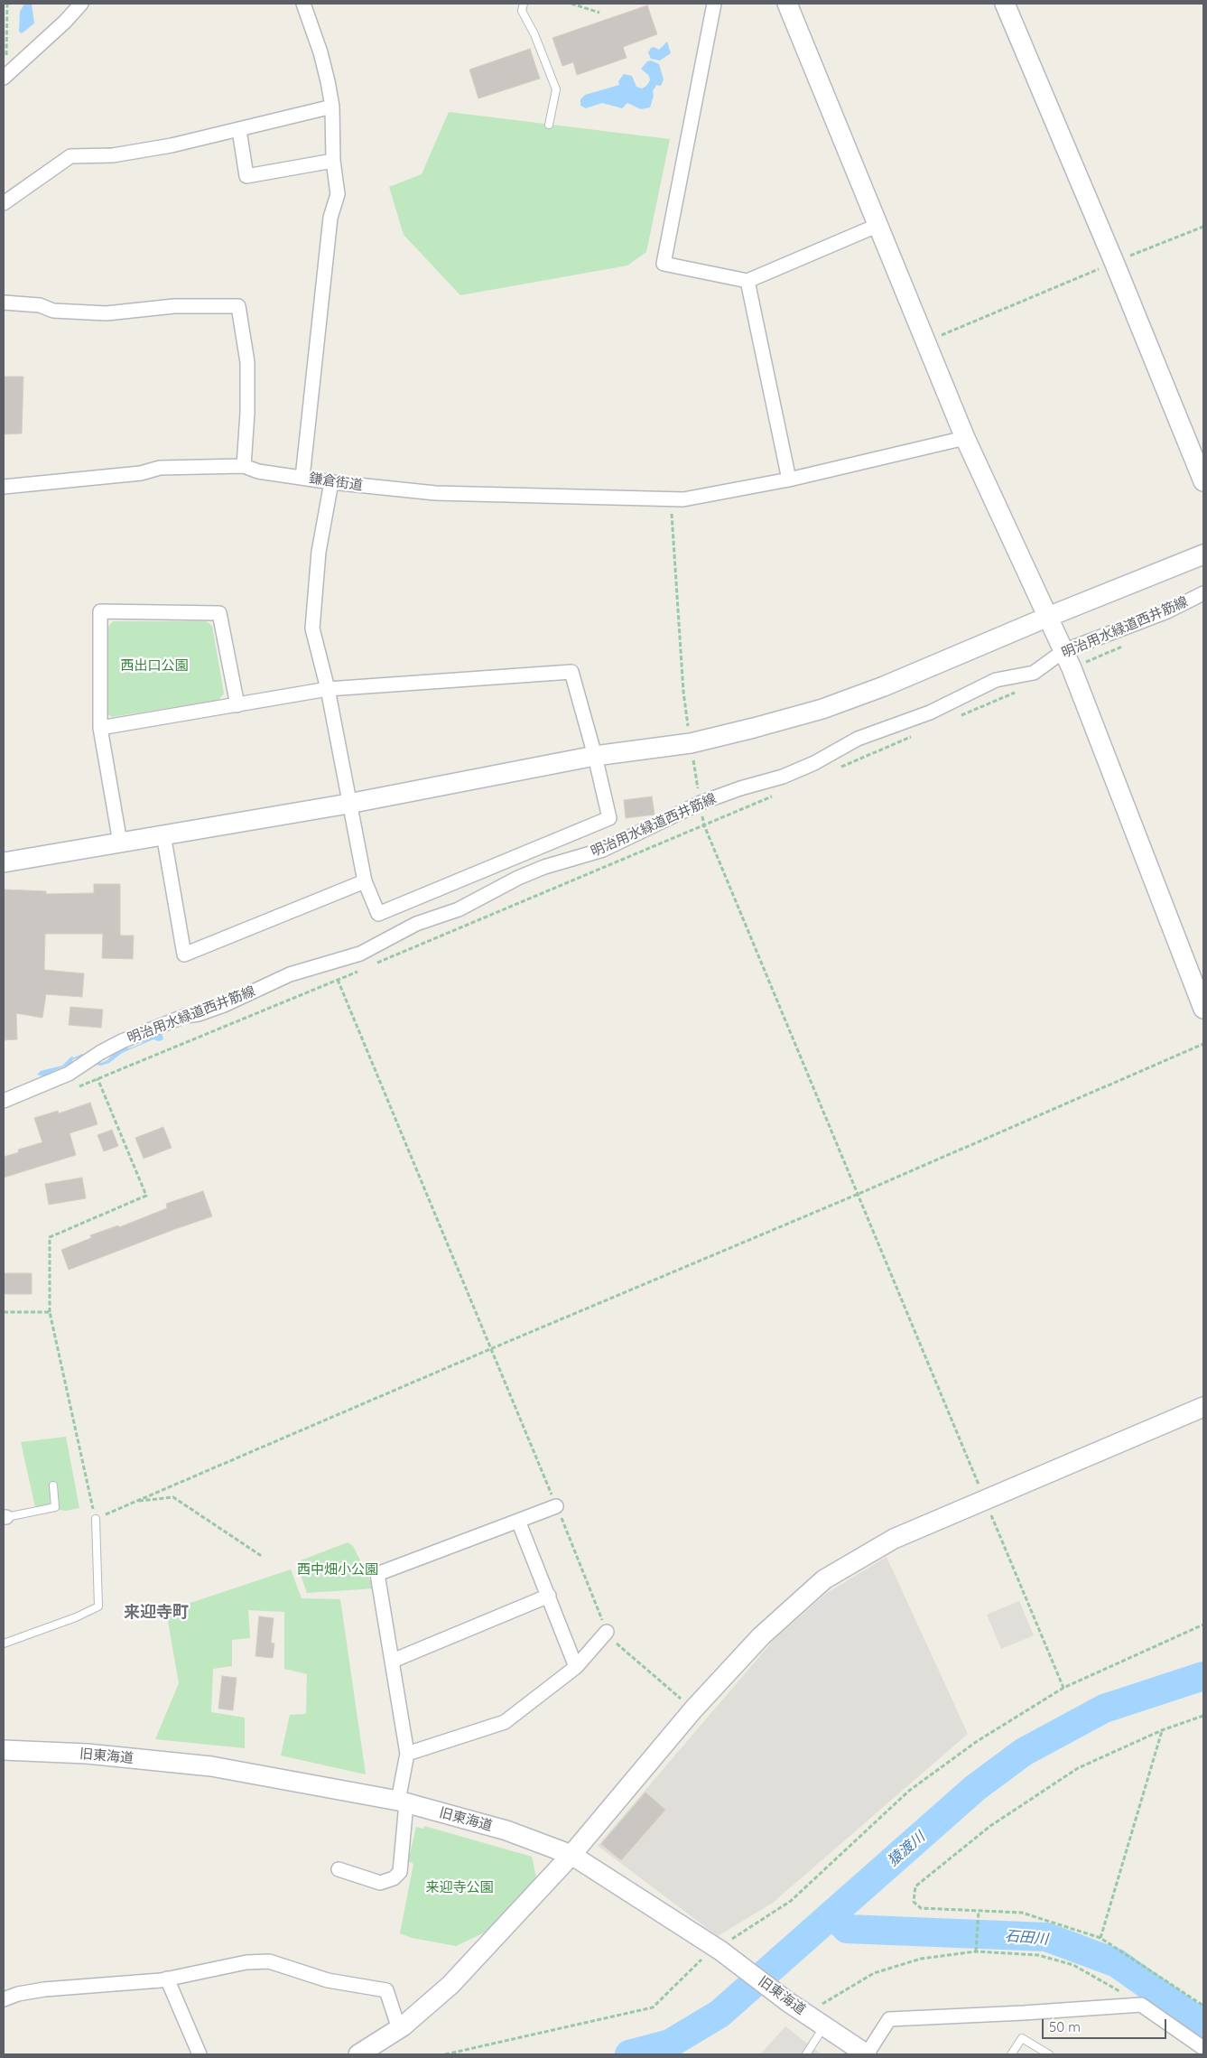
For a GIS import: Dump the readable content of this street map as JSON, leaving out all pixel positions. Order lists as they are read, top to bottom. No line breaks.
{"streets":{"street":["鎌倉街道","明治用水緑道西井筋線","旧東海道"]},"districts":["来迎寺町"],"water":["猿渡川","石田川"],"parks":["西出口公園","西中畑小公園","来迎寺公園"],"scale_bar":"50 m"}
